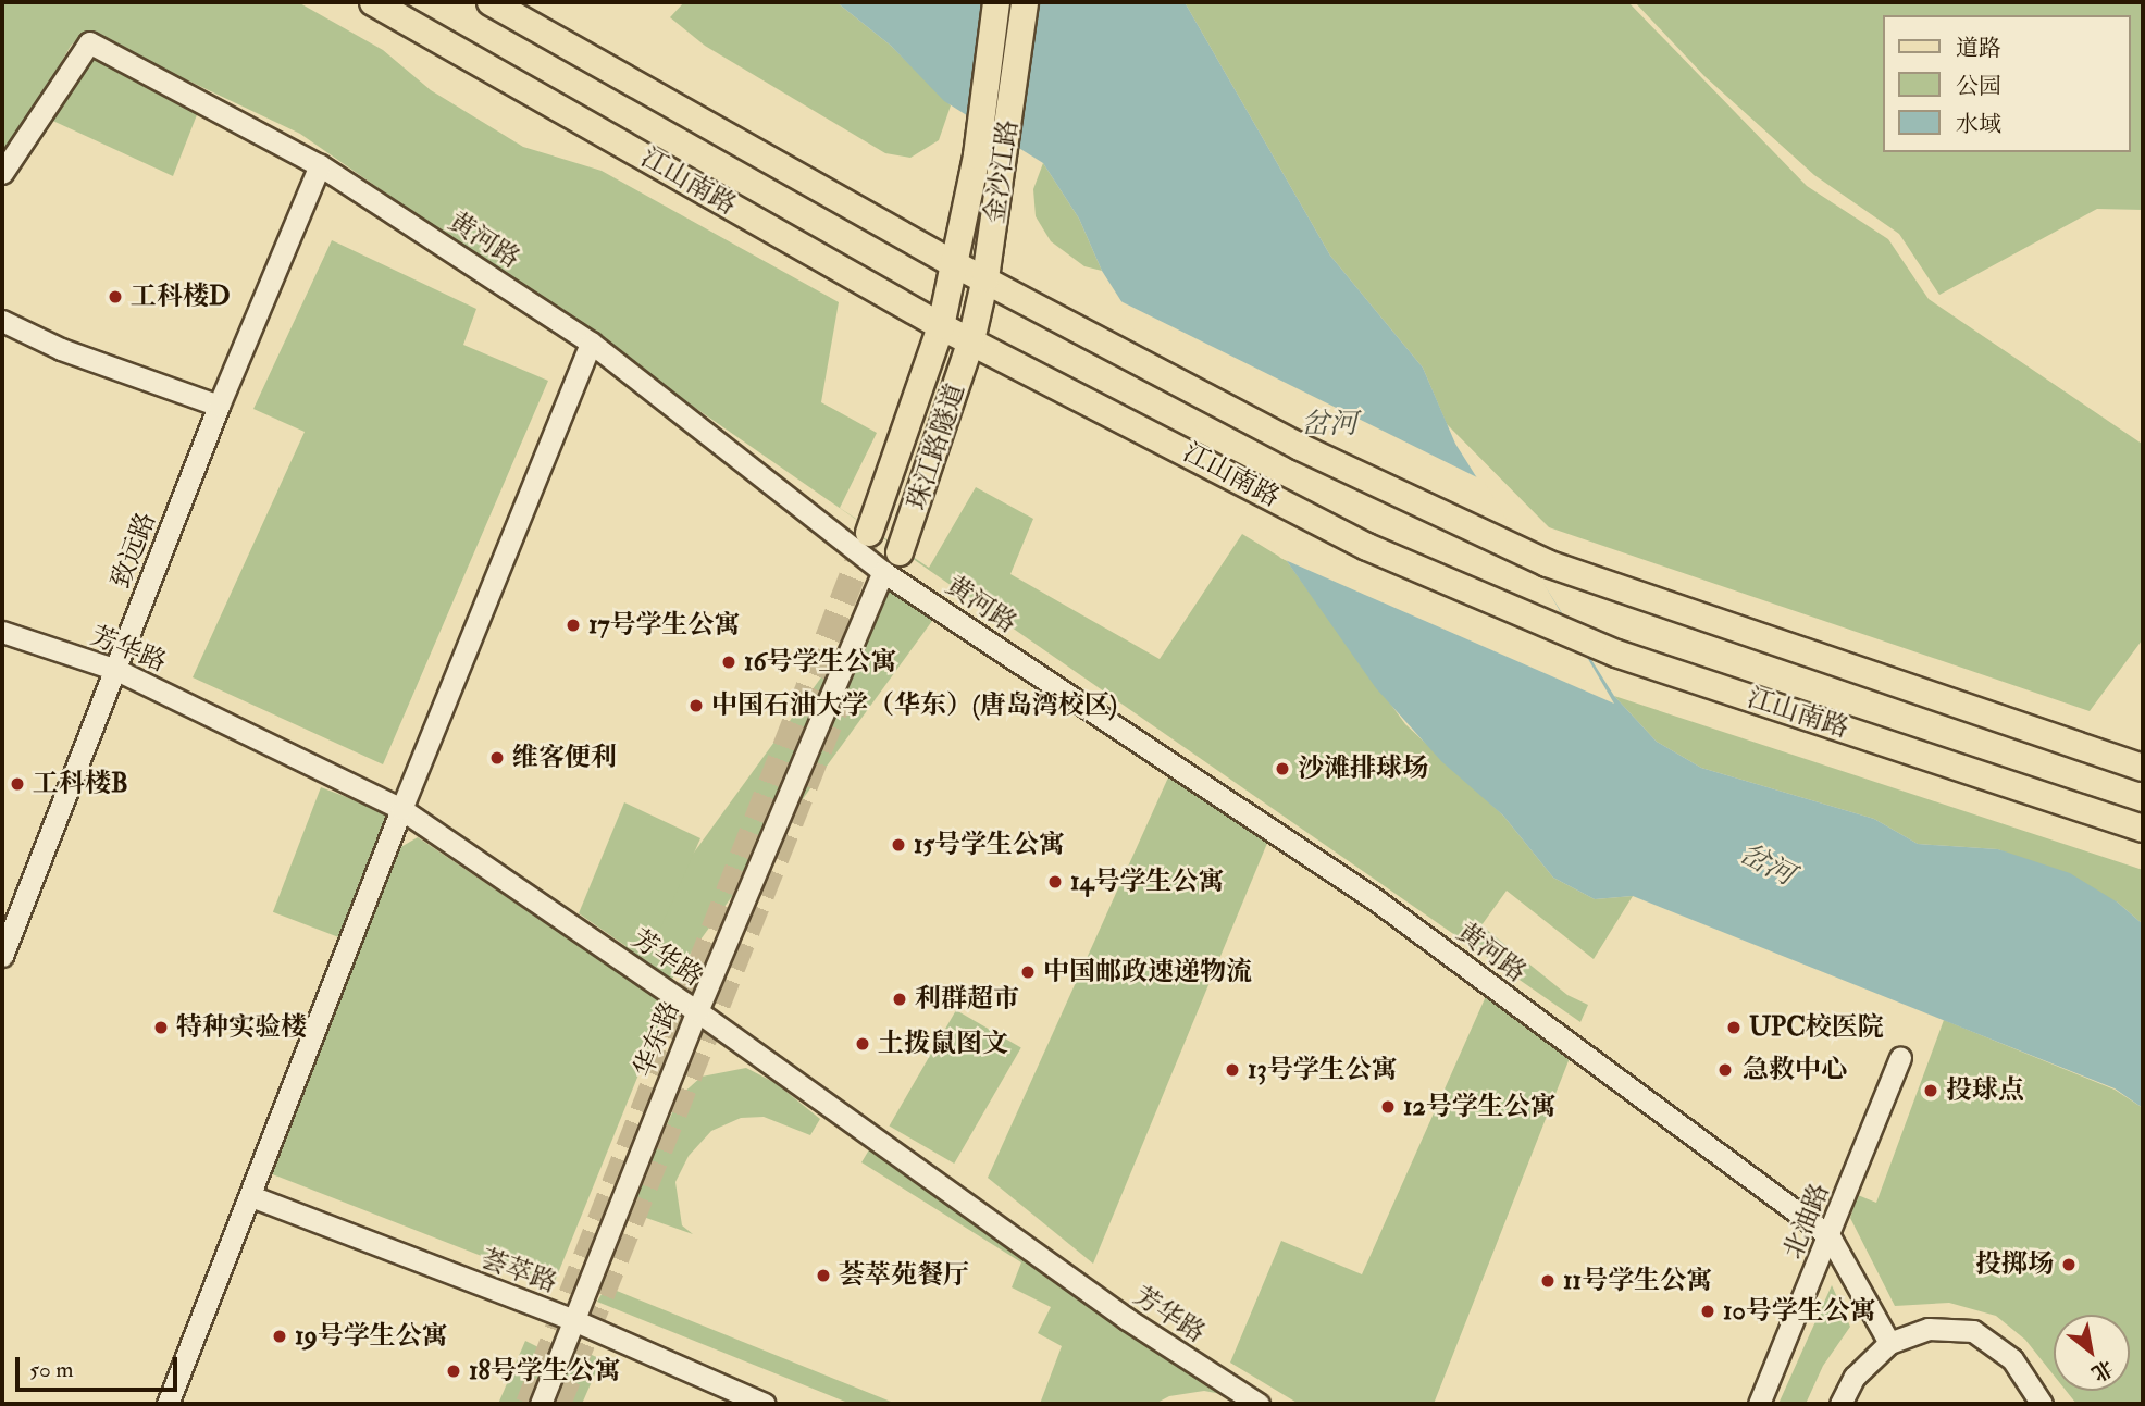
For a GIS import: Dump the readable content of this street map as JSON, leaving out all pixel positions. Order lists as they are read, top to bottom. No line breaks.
{"streets":{"main road":["金沙江路","江山南路","珠江路隧道"],"street":["黄河路","致远路","芳华路","华东路","北油路","荟萃路"]},"crossings":[["金沙江路","江山南路"],["金沙江路","珠江路隧道"],["江山南路","珠江路隧道"],["黄河路","珠江路隧道"],["黄河路","致远路"],["黄河路","华东路"],["黄河路","北油路"],["珠江路隧道","华东路"],["致远路","芳华路"],["芳华路","华东路"],["华东路","荟萃路"]],"water":["岔河"],"places":["工科楼D","17号学生公寓","16号学生公寓","中国石油大学（华东）(唐岛湾校区)","维客便利","沙滩排球场","工科楼B","15号学生公寓","14号学生公寓","中国邮政速递物流","利群超市","特种实验楼","UPC校医院","土拨鼠图文","13号学生公寓","急救中心","投球点","12号学生公寓","投掷场","荟萃苑餐厅","11号学生公寓","10号学生公寓","19号学生公寓","18号学生公寓"],"legend":["道路","公园","水域"],"scale_bar":"50 m","north":"bottom right"}
